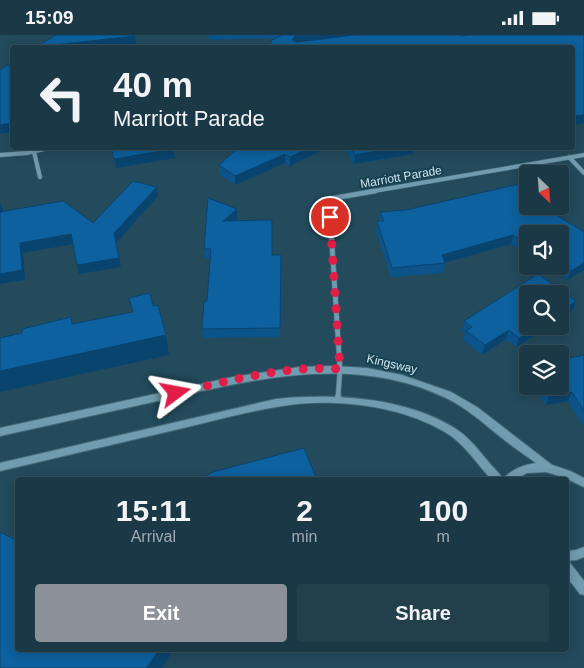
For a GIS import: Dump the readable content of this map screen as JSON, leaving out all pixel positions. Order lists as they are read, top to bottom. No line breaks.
{"streets":{"street":["Marriott Parade","Kingsway"]},"crossings":[["Marriott Parade","Kingsway"]],"north":"bottom right","page":{"status":"15:09","turn":["40 m","Marriott Parade"],"eta":["15:11","Arrival","2","min","100","m"],"buttons":["Exit","Share"]}}
